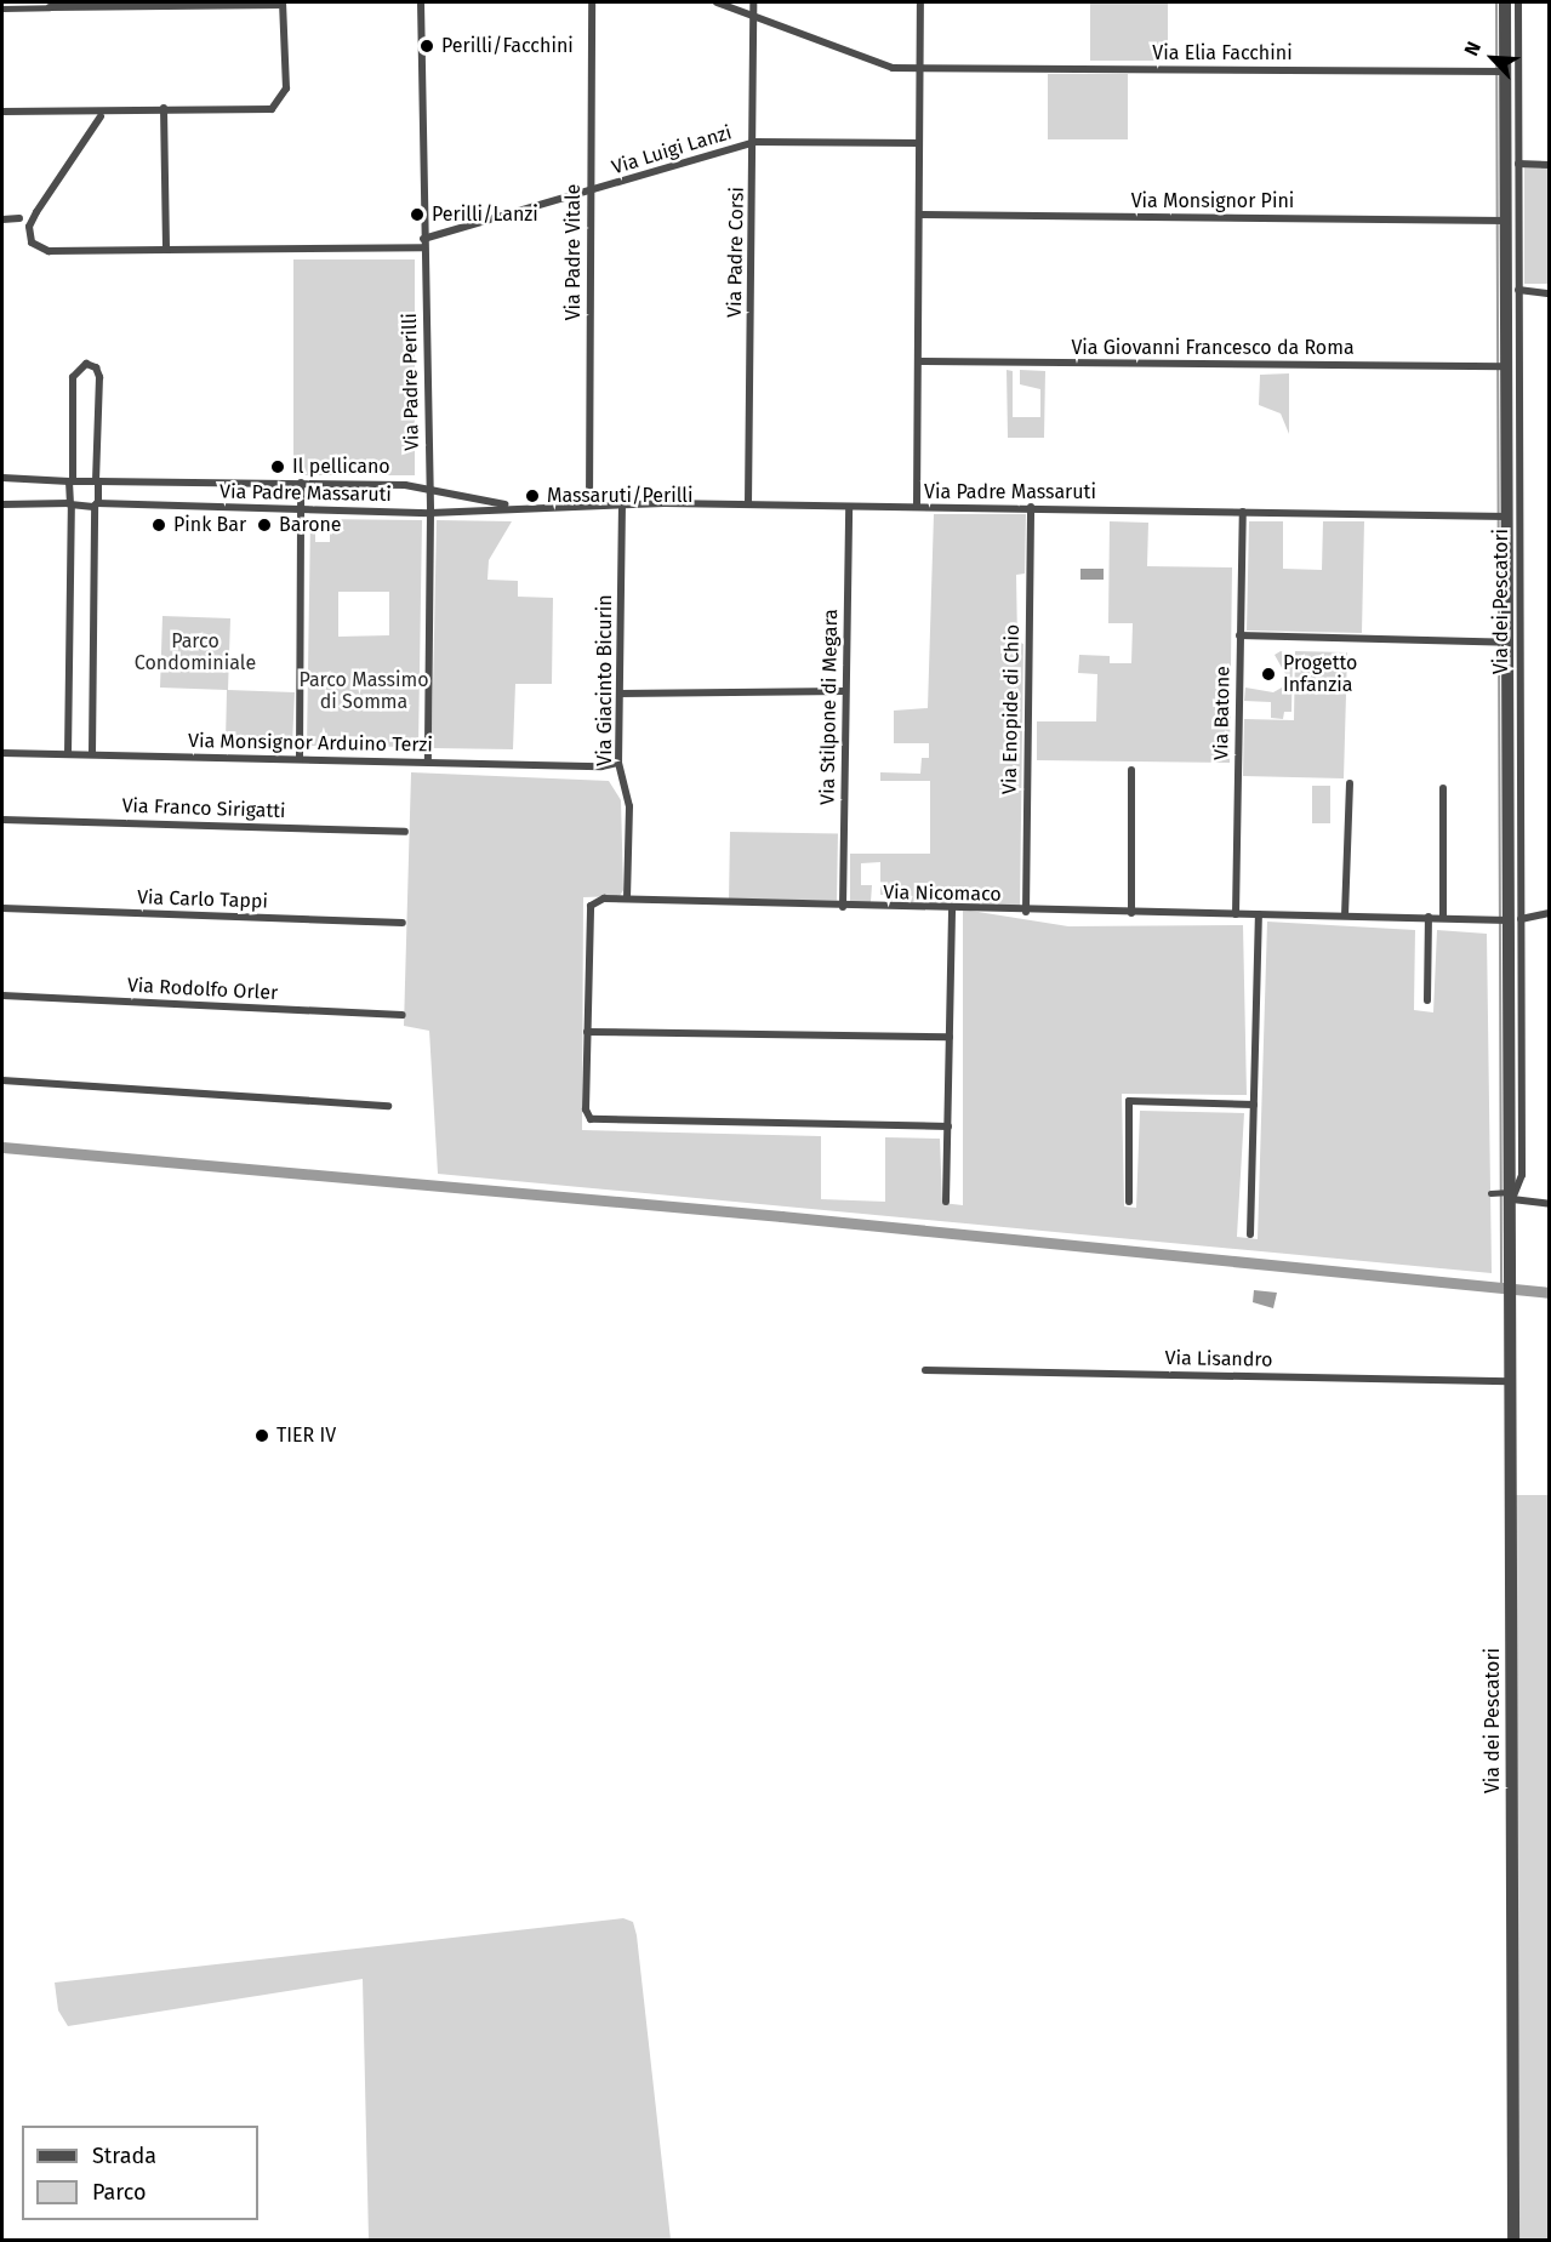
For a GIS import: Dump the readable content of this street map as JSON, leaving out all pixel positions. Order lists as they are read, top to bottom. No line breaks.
{"streets":{"street":["Via Elia Facchini","Via Luigi Lanzi","Via Monsignor Pini","Via Padre Vitale","Via Padre Corsi","Via Giovanni Francesco da Roma","Via Padre Perilli","Via Padre Massaruti","Via dei Pescatori","Via Giacinto Bicurin","Via Stilpone di Megara","Via Enopide di Chio","Via Batone","Via Monsignor Arduino Terzi","Via Franco Sirigatti","Via Nicomaco","Via Carlo Tappi","Via Rodolfo Orler","Via Lisandro"]},"crossings":[["Via Elia Facchini","Via Padre Corsi"],["Via Elia Facchini","Via dei Pescatori"],["Via Luigi Lanzi","Via Padre Vitale"],["Via Luigi Lanzi","Via Padre Corsi"],["Via Luigi Lanzi","Via Padre Perilli"],["Via Monsignor Pini","Via dei Pescatori"],["Via Padre Vitale","Via Padre Massaruti"],["Via Padre Corsi","Via Padre Massaruti"],["Via Giovanni Francesco da Roma","Via dei Pescatori"],["Via Padre Perilli","Via Padre Massaruti"],["Via Padre Perilli","Via Monsignor Arduino Terzi"],["Via Padre Massaruti","Via dei Pescatori"],["Via Padre Massaruti","Via Giacinto Bicurin"],["Via Padre Massaruti","Via Stilpone di Megara"],["Via Padre Massaruti","Via Enopide di Chio"],["Via Padre Massaruti","Via Batone"],["Via dei Pescatori","Via Nicomaco"],["Via dei Pescatori","Via Lisandro"],["Via Giacinto Bicurin","Via Monsignor Arduino Terzi"],["Via Giacinto Bicurin","Via Nicomaco"],["Via Stilpone di Megara","Via Nicomaco"],["Via Enopide di Chio","Via Nicomaco"],["Via Batone","Via Nicomaco"]],"parks":["Parco Condominiale","Parco Massimo di Somma"],"places":["Perilli/Facchini","Perilli/Lanzi","Il pellicano","Massaruti/Perilli","Pink Bar","Barone","Progetto Infanzia","TIER IV"],"legend":["Strada","Parco"],"north":"top left"}
